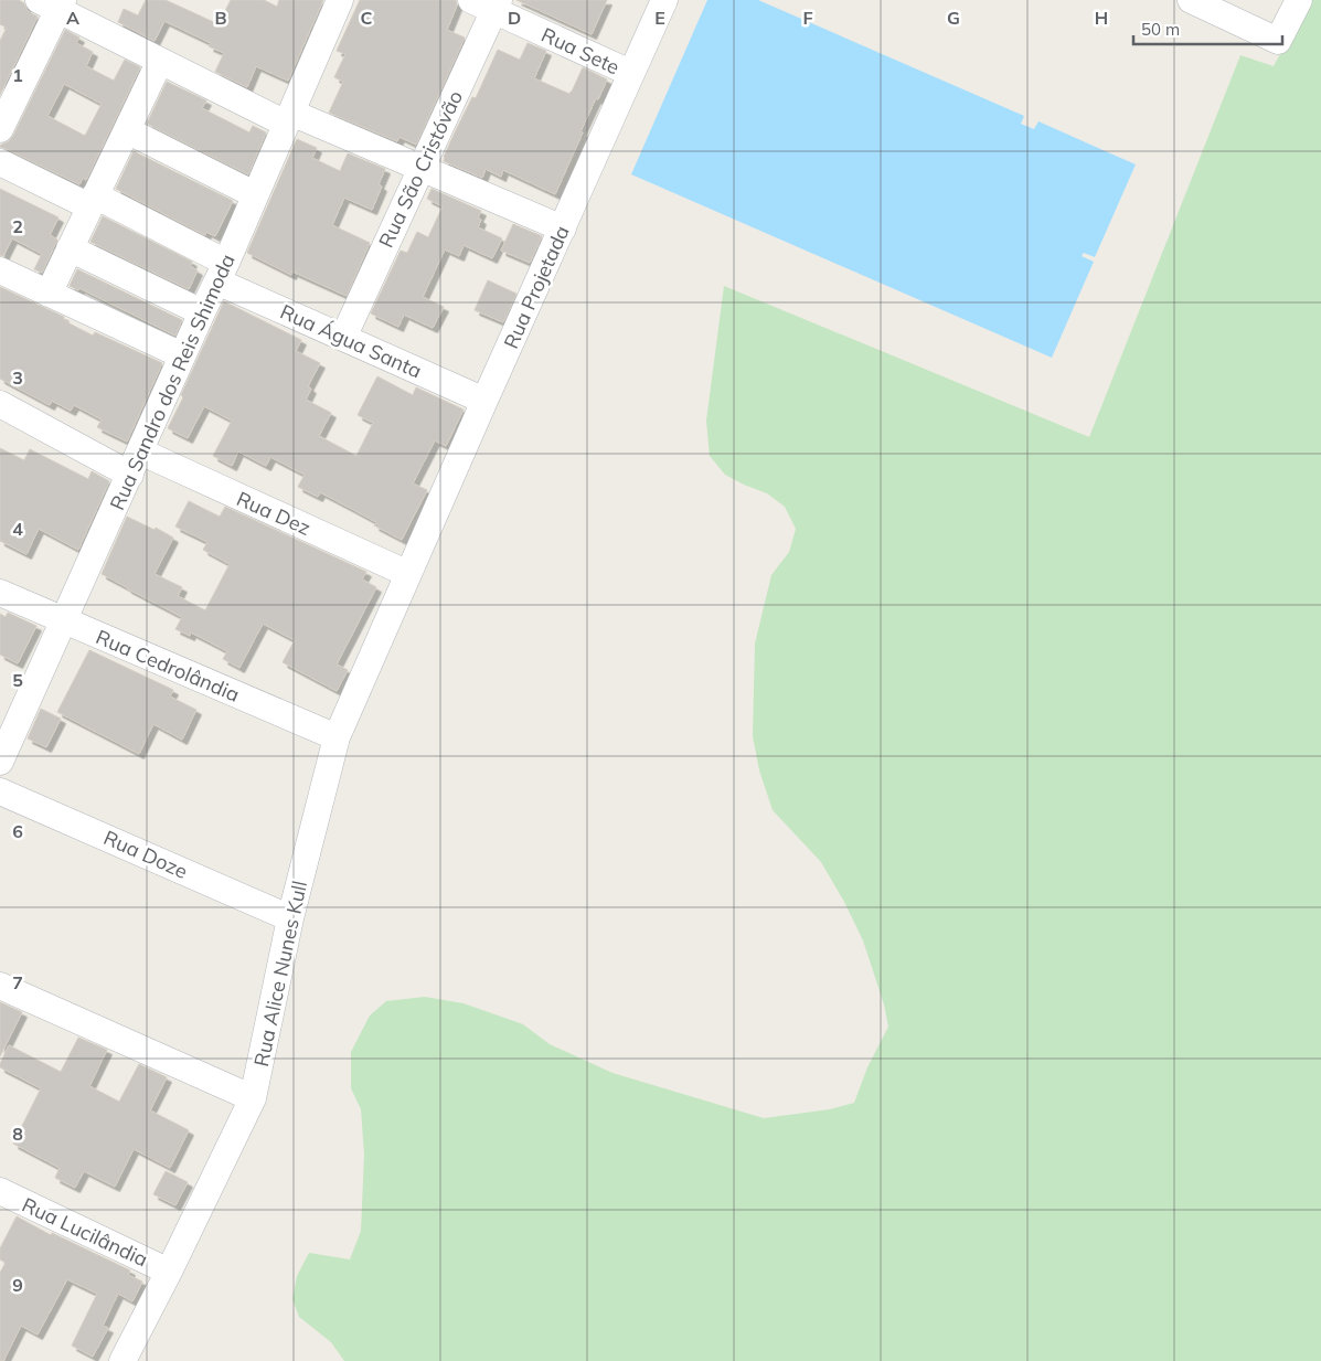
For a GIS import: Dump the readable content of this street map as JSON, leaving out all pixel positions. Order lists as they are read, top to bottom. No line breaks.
{"streets":{"street":["Rua Sete","Rua São Cristóvão","Rua Projetada","Rua Água Santa","Rua Sandro dos Reis Shimoda","Rua Dez","Rua Cedrolândia","Rua Doze","Rua Alice Nunes Kull","Rua Lucilândia"]},"crossings":[["Rua Sete","Rua São Cristóvão"],["Rua Sete","Rua Projetada"],["Rua São Cristóvão","Rua Água Santa"],["Rua Projetada","Rua Água Santa"],["Rua Projetada","Rua Dez"],["Rua Projetada","Rua Alice Nunes Kull"],["Rua Água Santa","Rua Sandro dos Reis Shimoda"],["Rua Sandro dos Reis Shimoda","Rua Dez"],["Rua Sandro dos Reis Shimoda","Rua Cedrolândia"],["Rua Dez","Rua Alice Nunes Kull"],["Rua Cedrolândia","Rua Alice Nunes Kull"],["Rua Doze","Rua Alice Nunes Kull"],["Rua Alice Nunes Kull","Rua Lucilândia"]],"scale_bar":"50 m","grid":{"columns":["A","B","C","D","E","F","G","H"],"rows":["1","2","3","4","5","6","7","8","9"]}}
